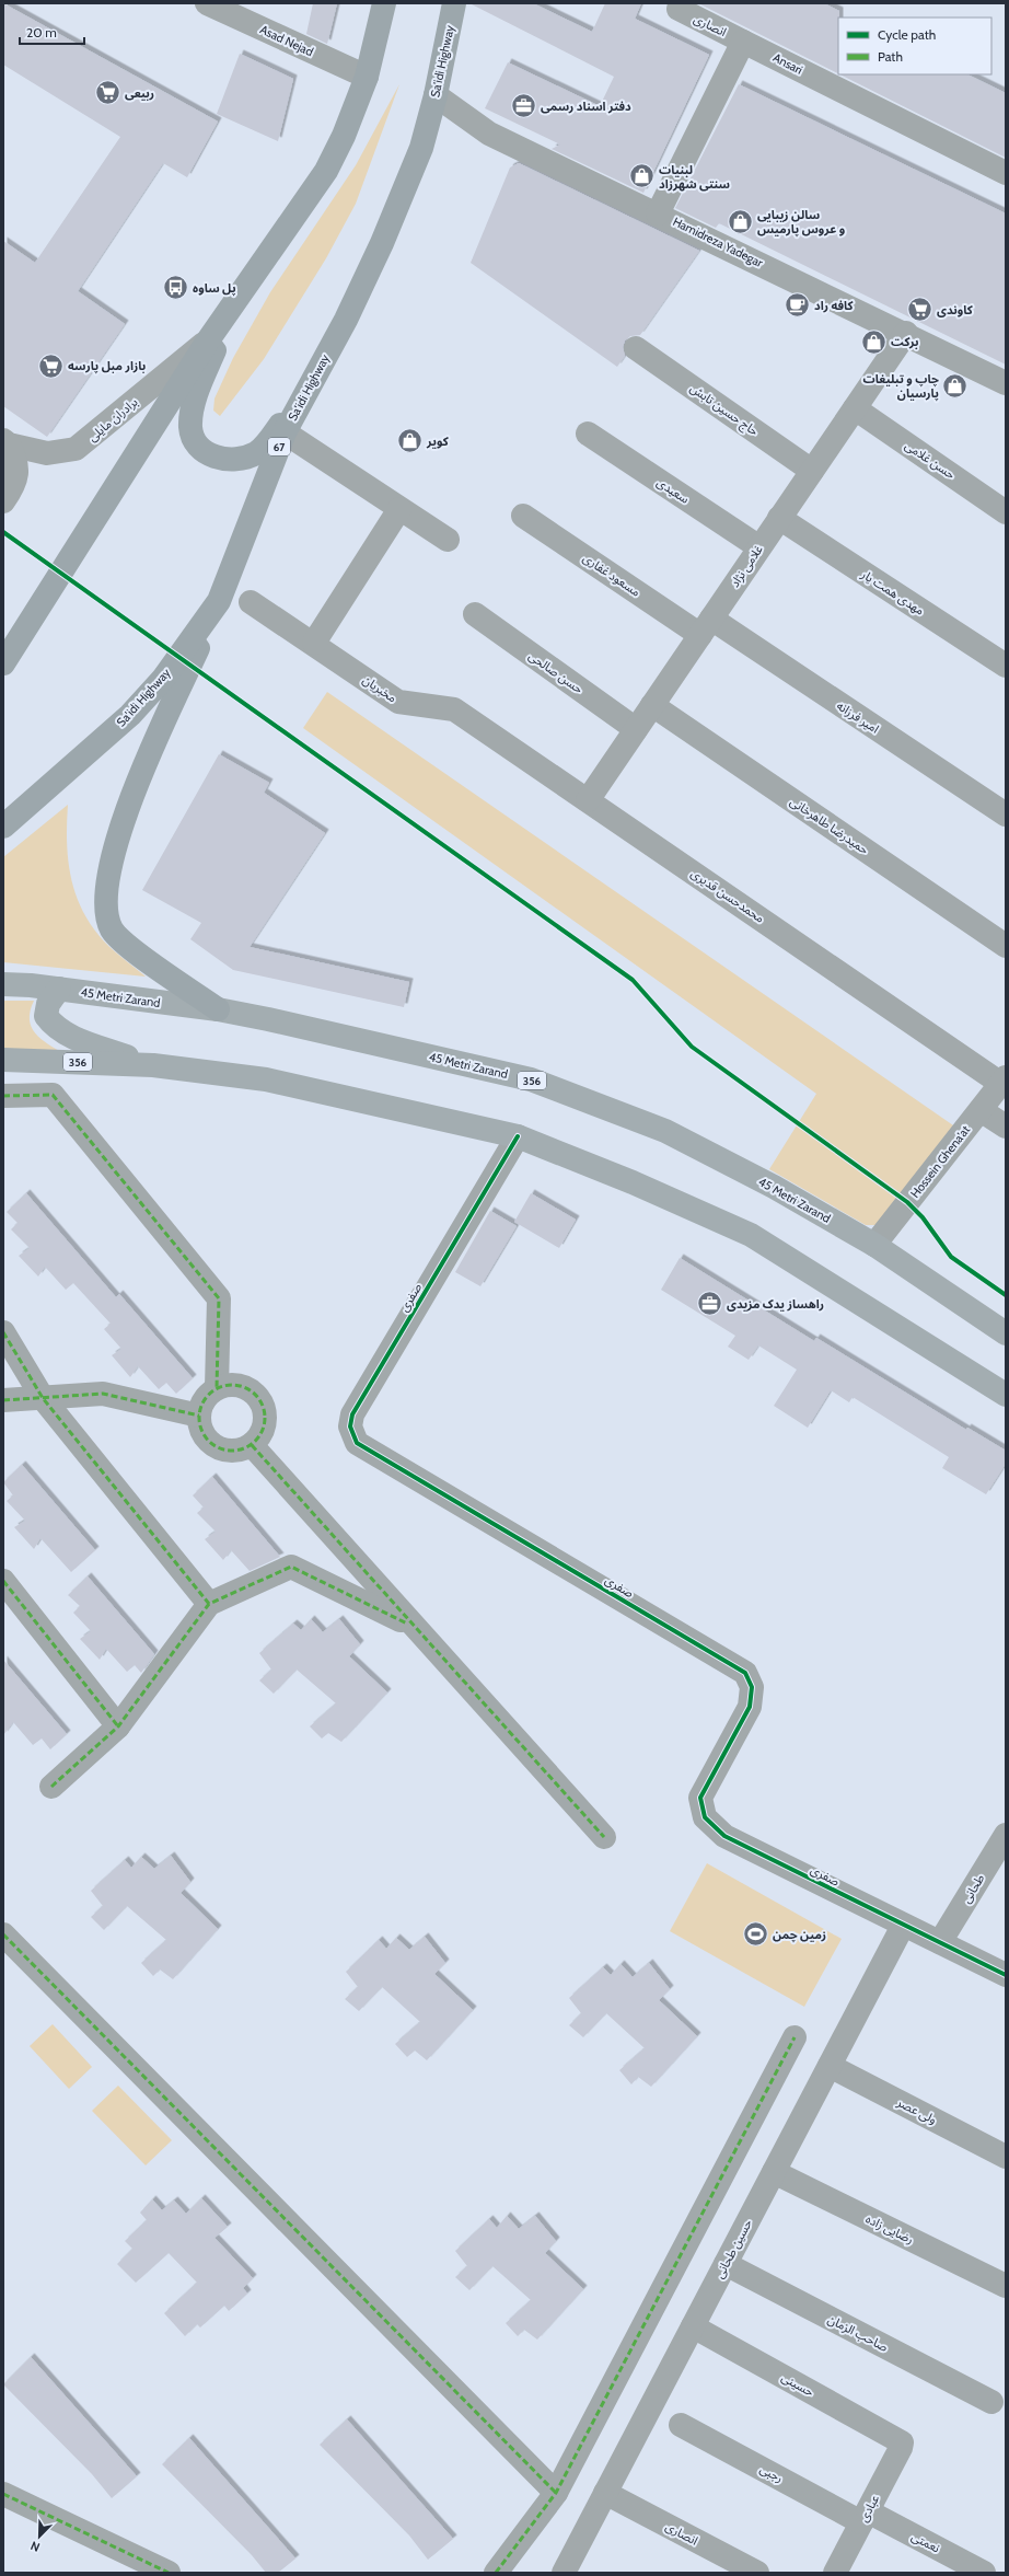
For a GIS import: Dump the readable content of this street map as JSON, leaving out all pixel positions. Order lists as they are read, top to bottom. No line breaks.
{"streets":{"highway":["Sa'idi Highway","67"],"main road":["45 Metri Zarand","356"],"street":["انصاری","Asad Nejad","Ansari","Hamidreza Yadegar","حاج حسین تابش","برادران مایلی","حسن غلامی","سعيدی","غلامی نژاد","مسعود غفاری","مهدی همت یار","حسن صالحی","مخبریان","امیر فرزانه","حمیدرضا طاهرخانی","محمدحسن قدیری","Hossein Ghena'at","صفری","طحانی","ولی عصر","رضایی زاده","حسین طحانی","صاحب الزمان","حسینی","رجبی","عبادی","نعمتی"]},"crossings":[["انصاری","Ansari"],["انصاری","حسین طحانی"],["Sa'idi Highway","Hamidreza Yadegar"],["Hamidreza Yadegar","غلامی نژاد"],["حاج حسین تابش","غلامی نژاد"],["حسن غلامی","غلامی نژاد"],["سعيدی","غلامی نژاد"],["غلامی نژاد","مسعود غفاری"],["غلامی نژاد","مهدی همت یار"],["غلامی نژاد","حسن صالحی"],["غلامی نژاد","امیر فرزانه"],["غلامی نژاد","حمیدرضا طاهرخانی"],["غلامی نژاد","محمدحسن قدیری"],["مسعود غفاری","امیر فرزانه"],["مخبریان","محمدحسن قدیری"],["محمدحسن قدیری","Hossein Ghena'at"],["45 Metri Zarand","Hossein Ghena'at"],["356","صفری"],["صفری","طحانی"],["صفری","حسین طحانی"],["ولی عصر","حسین طحانی"],["رضایی زاده","حسین طحانی"],["حسین طحانی","صاحب الزمان"],["حسین طحانی","حسینی"],["حسینی","عبادی"],["رجبی","عبادی"],["رجبی","نعمتی"],["عبادی","نعمتی"]],"places":{"supermarket":["ربیعی","کاوندی","بازار مبل پارسه"],"office":["دفتر اسناد رسمی","راهساز یدک مزیدی"],"shop":["لبنیات سنتی شهرزاد","سالن زیبایی و عروس پارمیس","برکت","چاپ و تبلیغات پارسیان","کویر"],"bus stop":["پل ساوه"],"cafe":["کافه راد"],"sports":["زمین چمن"]},"legend":["Cycle path","Path"],"scale_bar":"20 m","north":"bottom left"}
